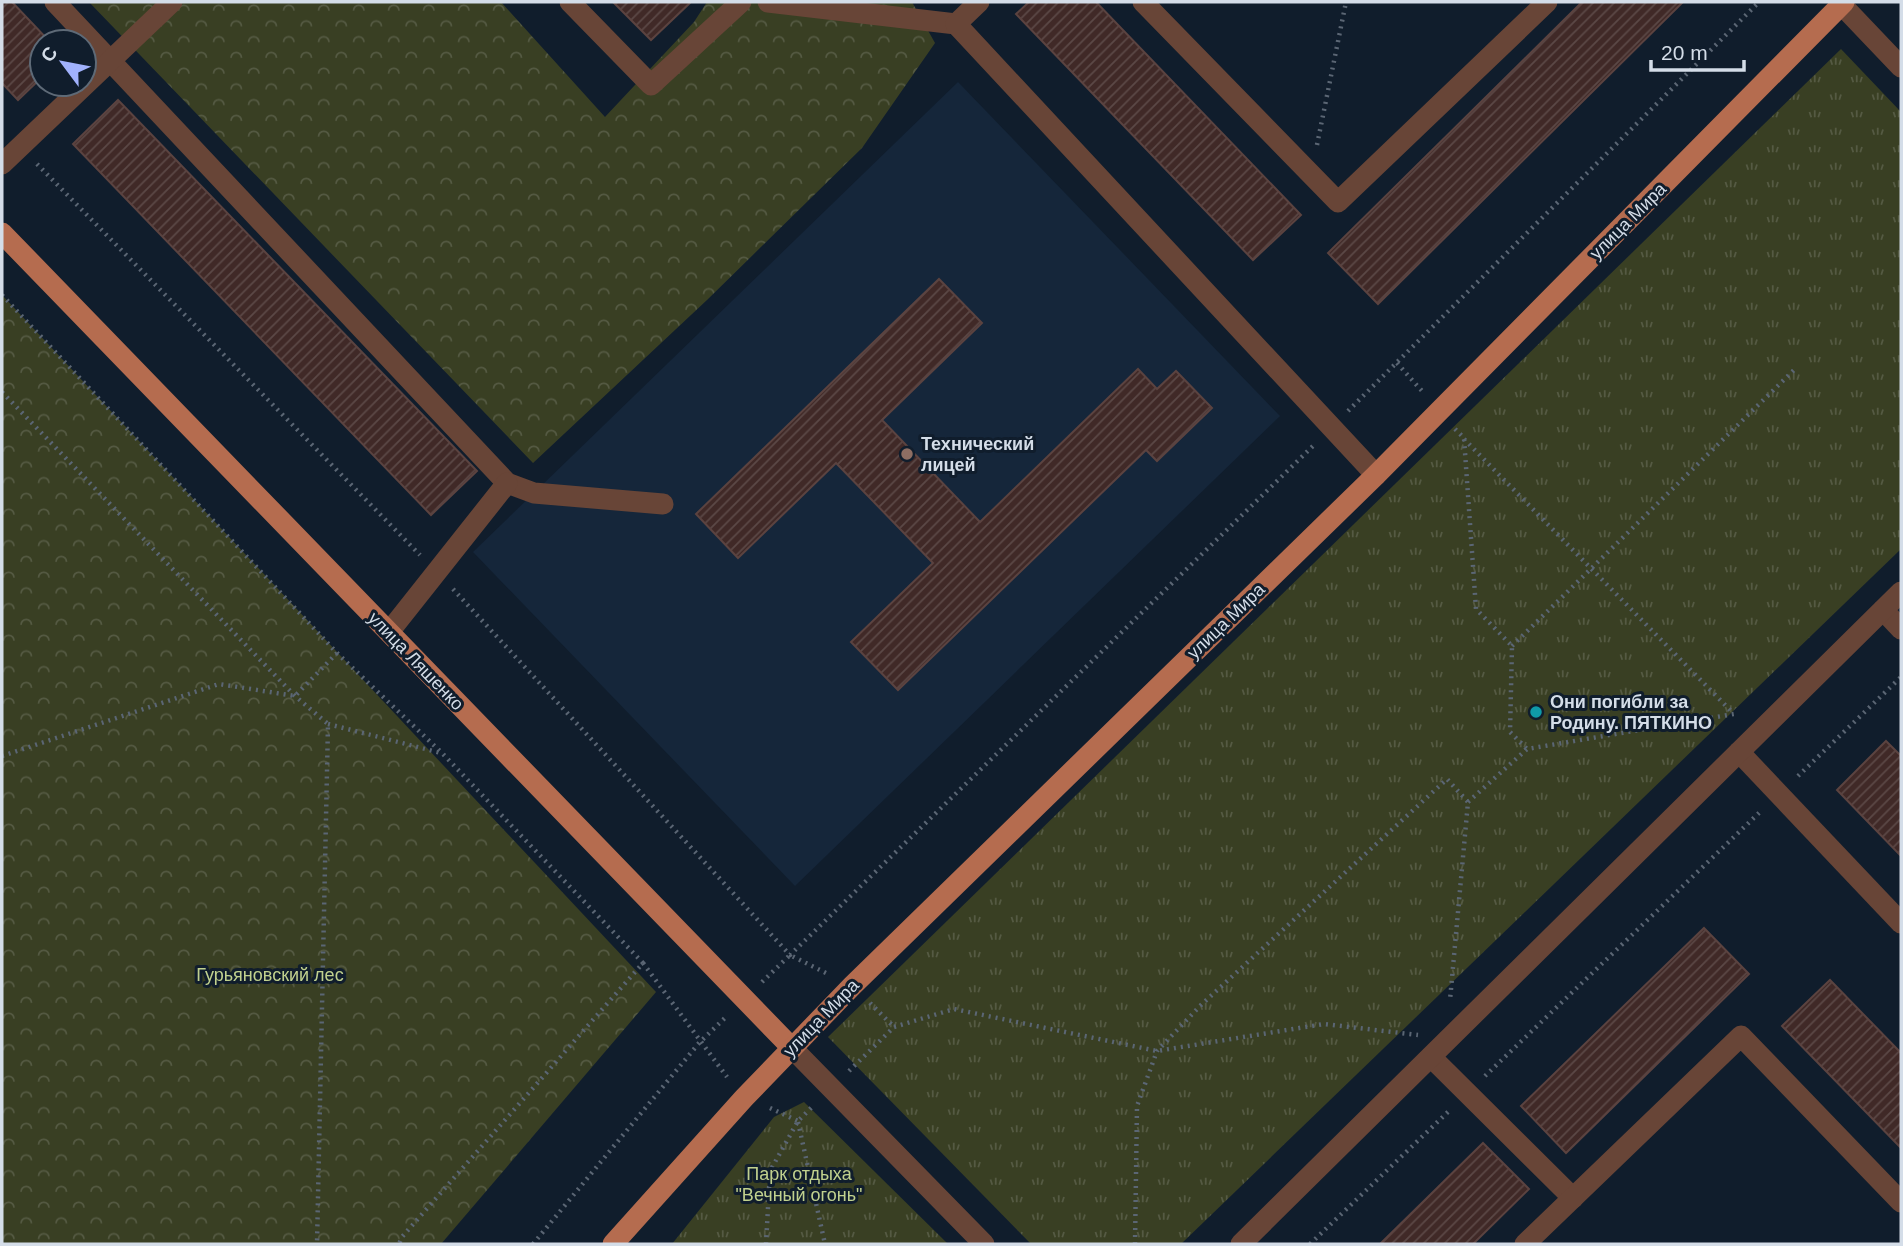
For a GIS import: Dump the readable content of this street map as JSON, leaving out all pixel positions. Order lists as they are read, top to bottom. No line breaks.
{"streets":{"main road":["улица Мира","улица Ляшенко"]},"crossings":[["улица Мира","улица Ляшенко"]],"parks":["Гурьяновский лес","Парк отдыха \"Вечный огонь\""],"places":["Технический лицей","Они погибли за Родину. ПЯТКИНО"],"scale_bar":"20 m","north":"top left"}
